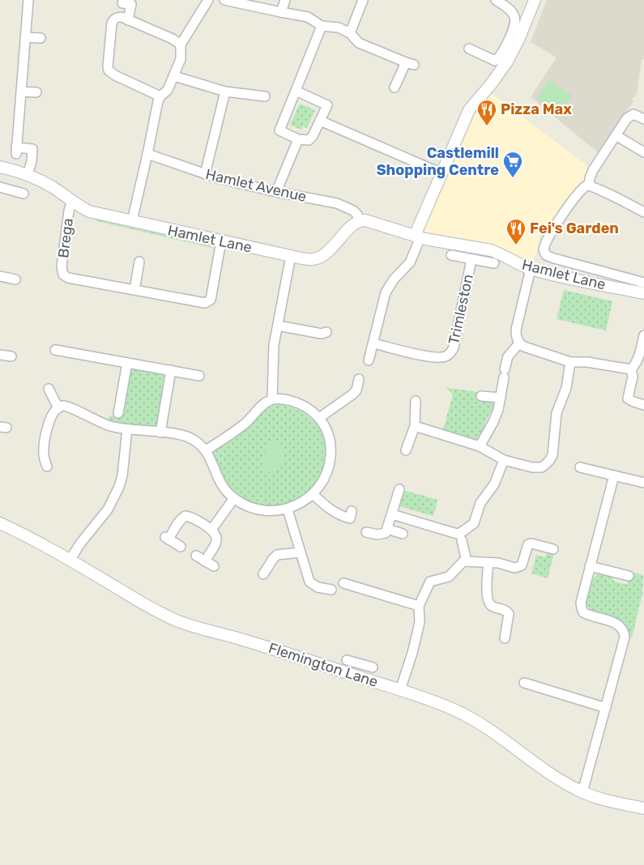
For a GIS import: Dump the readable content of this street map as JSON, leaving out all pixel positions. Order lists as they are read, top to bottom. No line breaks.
{"streets":{"street":["Hamlet Avenue","Brega","Hamlet Lane","Trimleston","Flemington Lane"]},"crossings":[["Hamlet Avenue","Hamlet Lane"],["Brega","Hamlet Lane"]],"places":{"restaurant":["Pizza Max","Fei's Garden"],"supermarket":["Castlemill Shopping Centre"]}}
